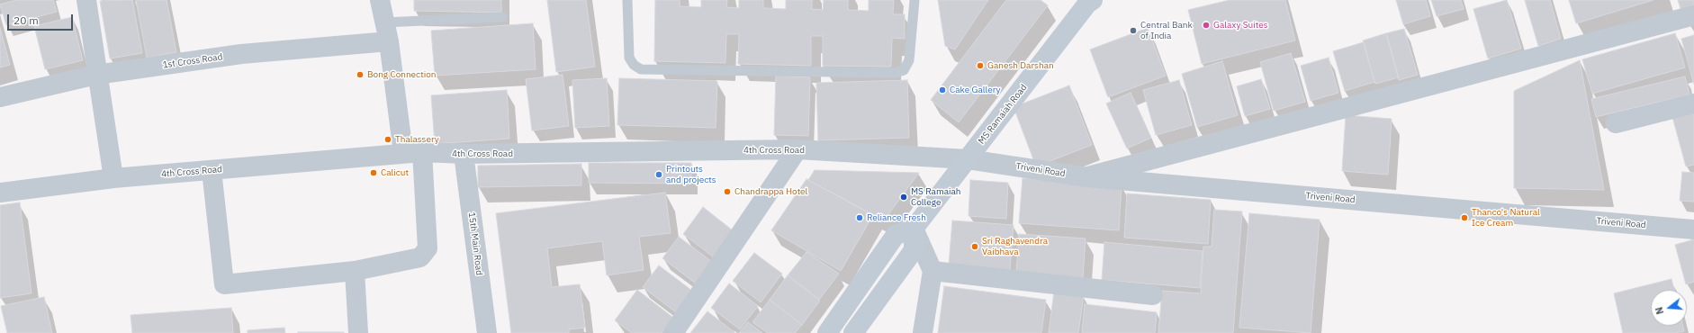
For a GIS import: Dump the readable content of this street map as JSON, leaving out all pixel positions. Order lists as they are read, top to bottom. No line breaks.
{"streets":{"main road":["MS Ramaiah Road"],"street":["1st Cross Road","4th Cross Road","Triveni Road","15th Main Road"]},"crossings":[["MS Ramaiah Road","4th Cross Road"],["MS Ramaiah Road","Triveni Road"],["4th Cross Road","Triveni Road"],["4th Cross Road","15th Main Road"]],"places":["Galaxy Suites","Central Bank of India","Ganesh Darshan","Bong Connection","Cake Gallery","Thalassery","Calicut","Printouts and projects","Chandrappa Hotel","MS Ramaiah College","Reliance Fresh","Thanco's Natural Ice Cream","Sri Raghavendra Vaibhava"],"scale_bar":"20 m","north":"left"}
